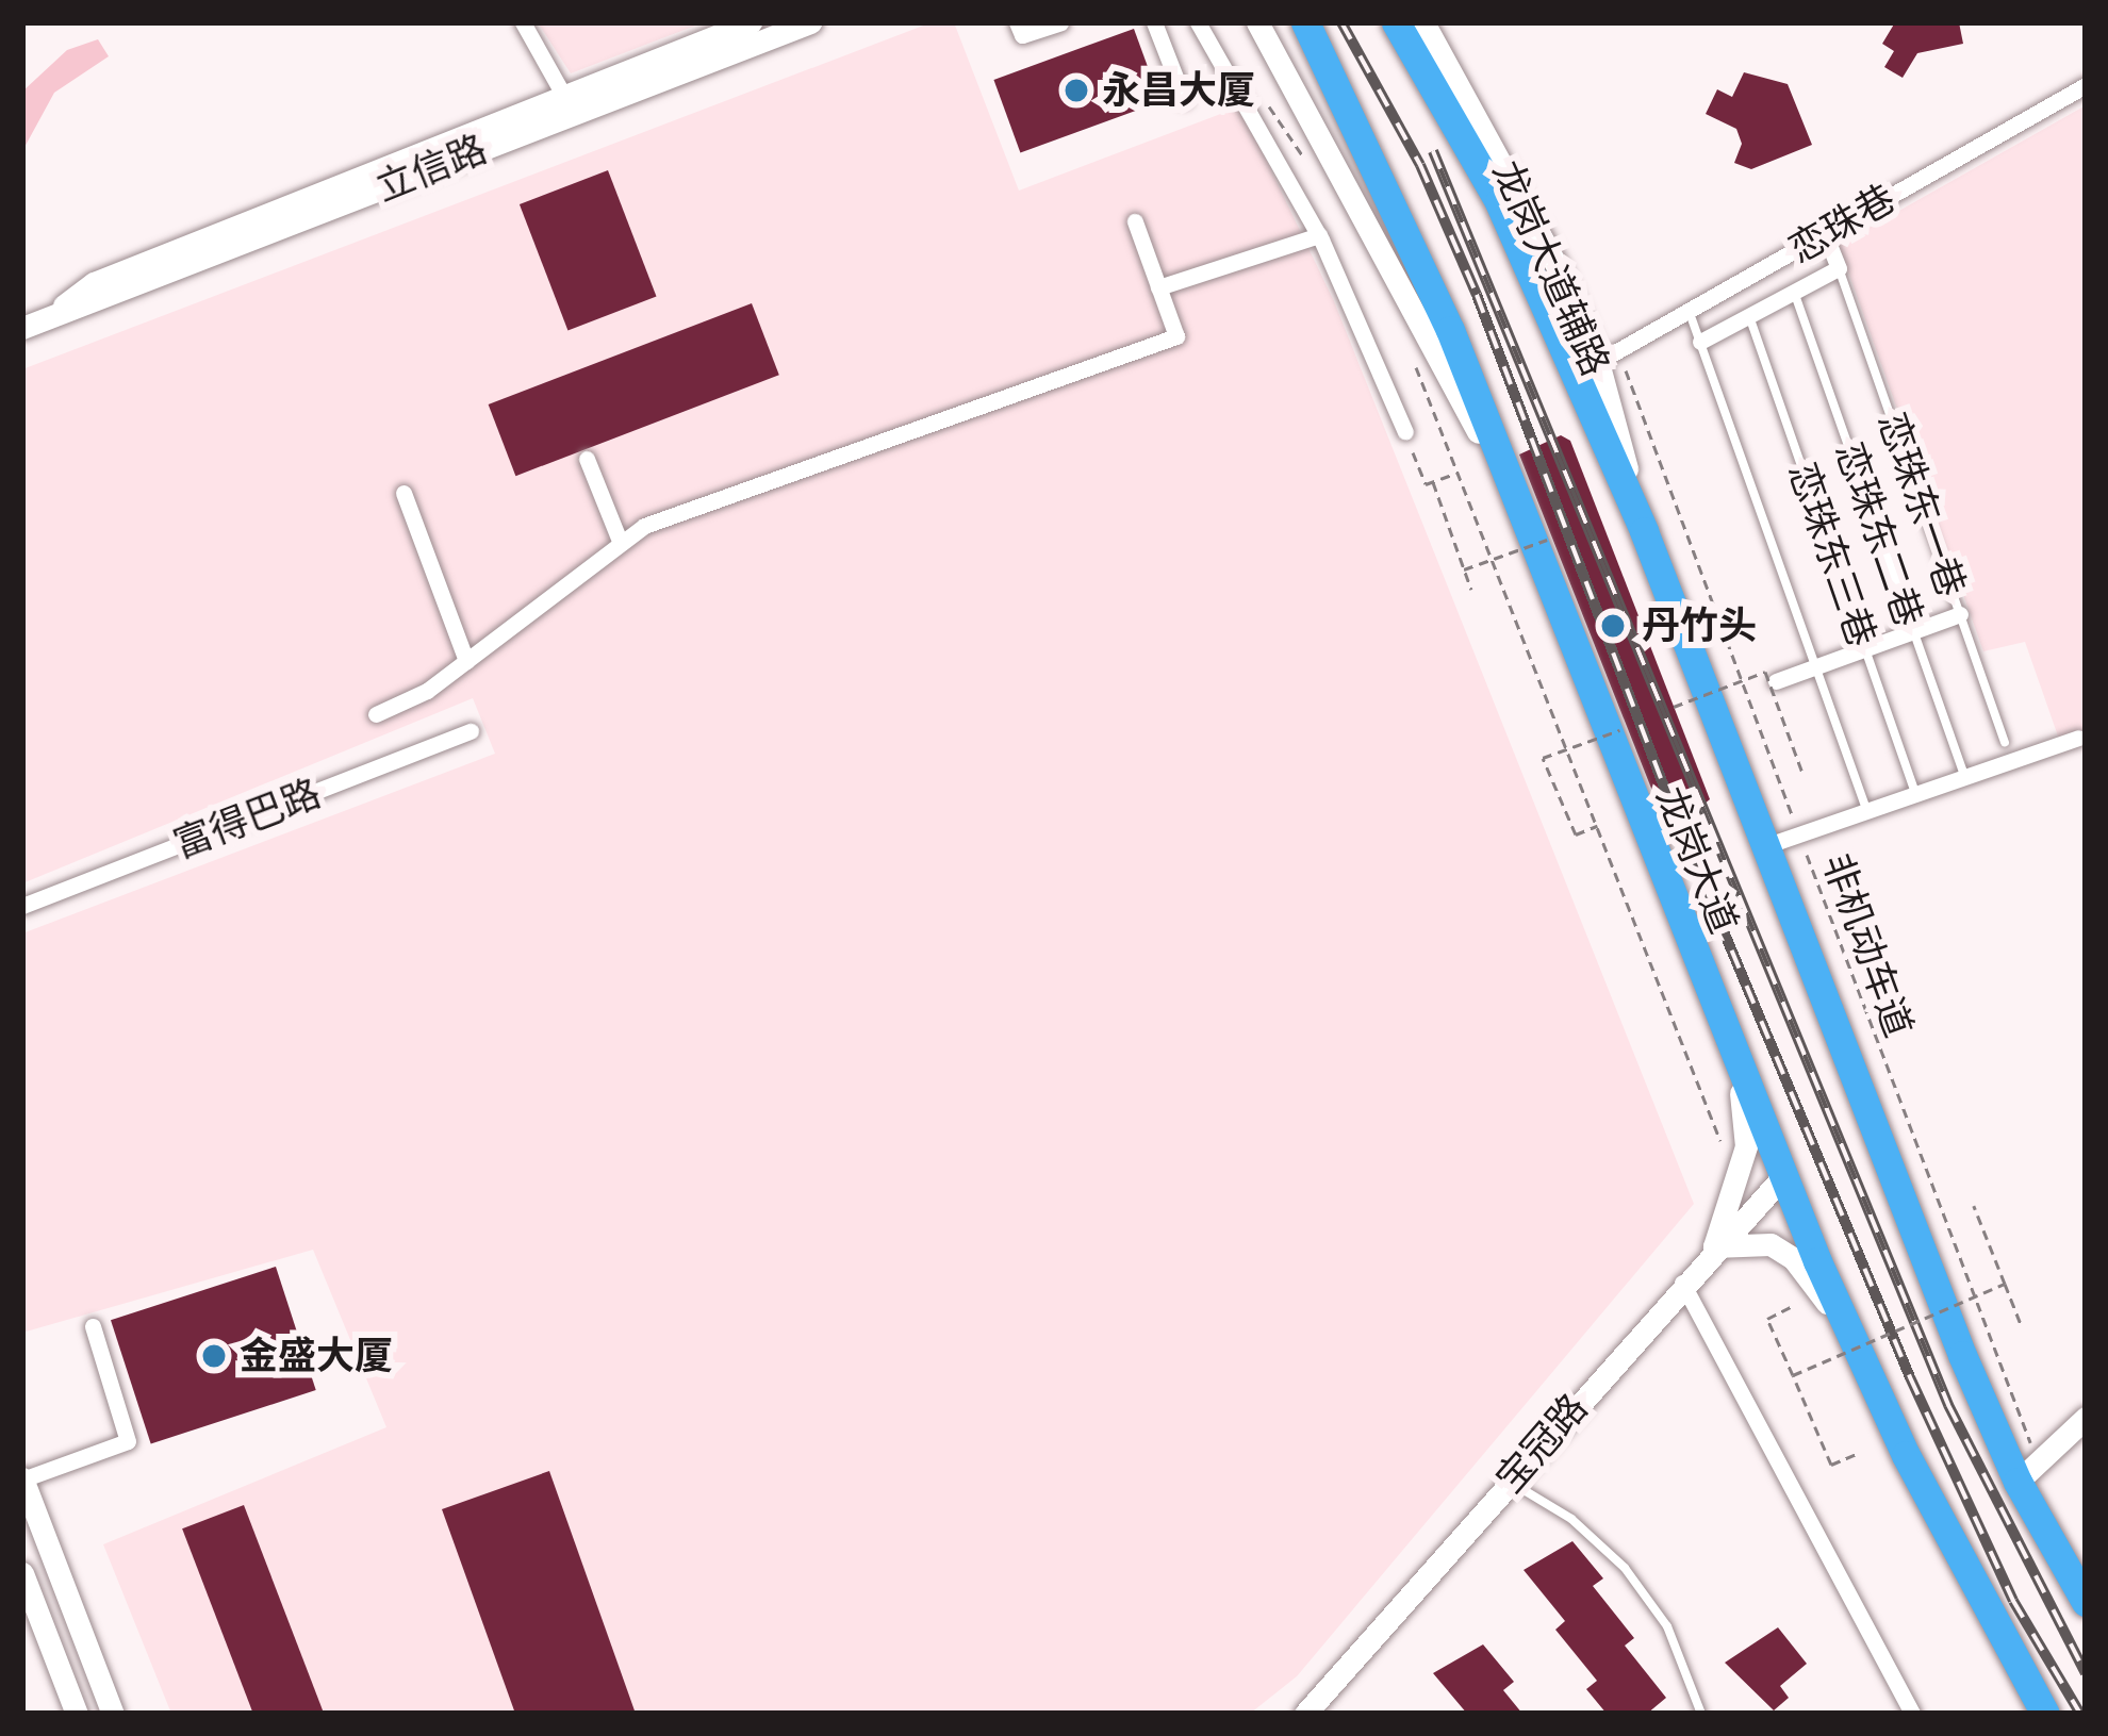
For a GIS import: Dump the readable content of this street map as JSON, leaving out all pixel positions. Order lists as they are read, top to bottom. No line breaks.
{"streets":{"highway":["龙岗大道"],"street":["立信路","恋珠巷","龙岗大道辅路","富得巴路","宝冠路"],"lane":["恋珠东一巷","恋珠东二巷","恋珠东三巷"],"path":["非机动车道"]},"crossings":[["恋珠巷","龙岗大道辅路"],["恋珠巷","非机动车道"],["龙岗大道辅路","龙岗大道"],["龙岗大道辅路","非机动车道"],["龙岗大道","非机动车道"],["龙岗大道","宝冠路"]],"places":["永昌大厦","丹竹头","金盛大厦"]}
